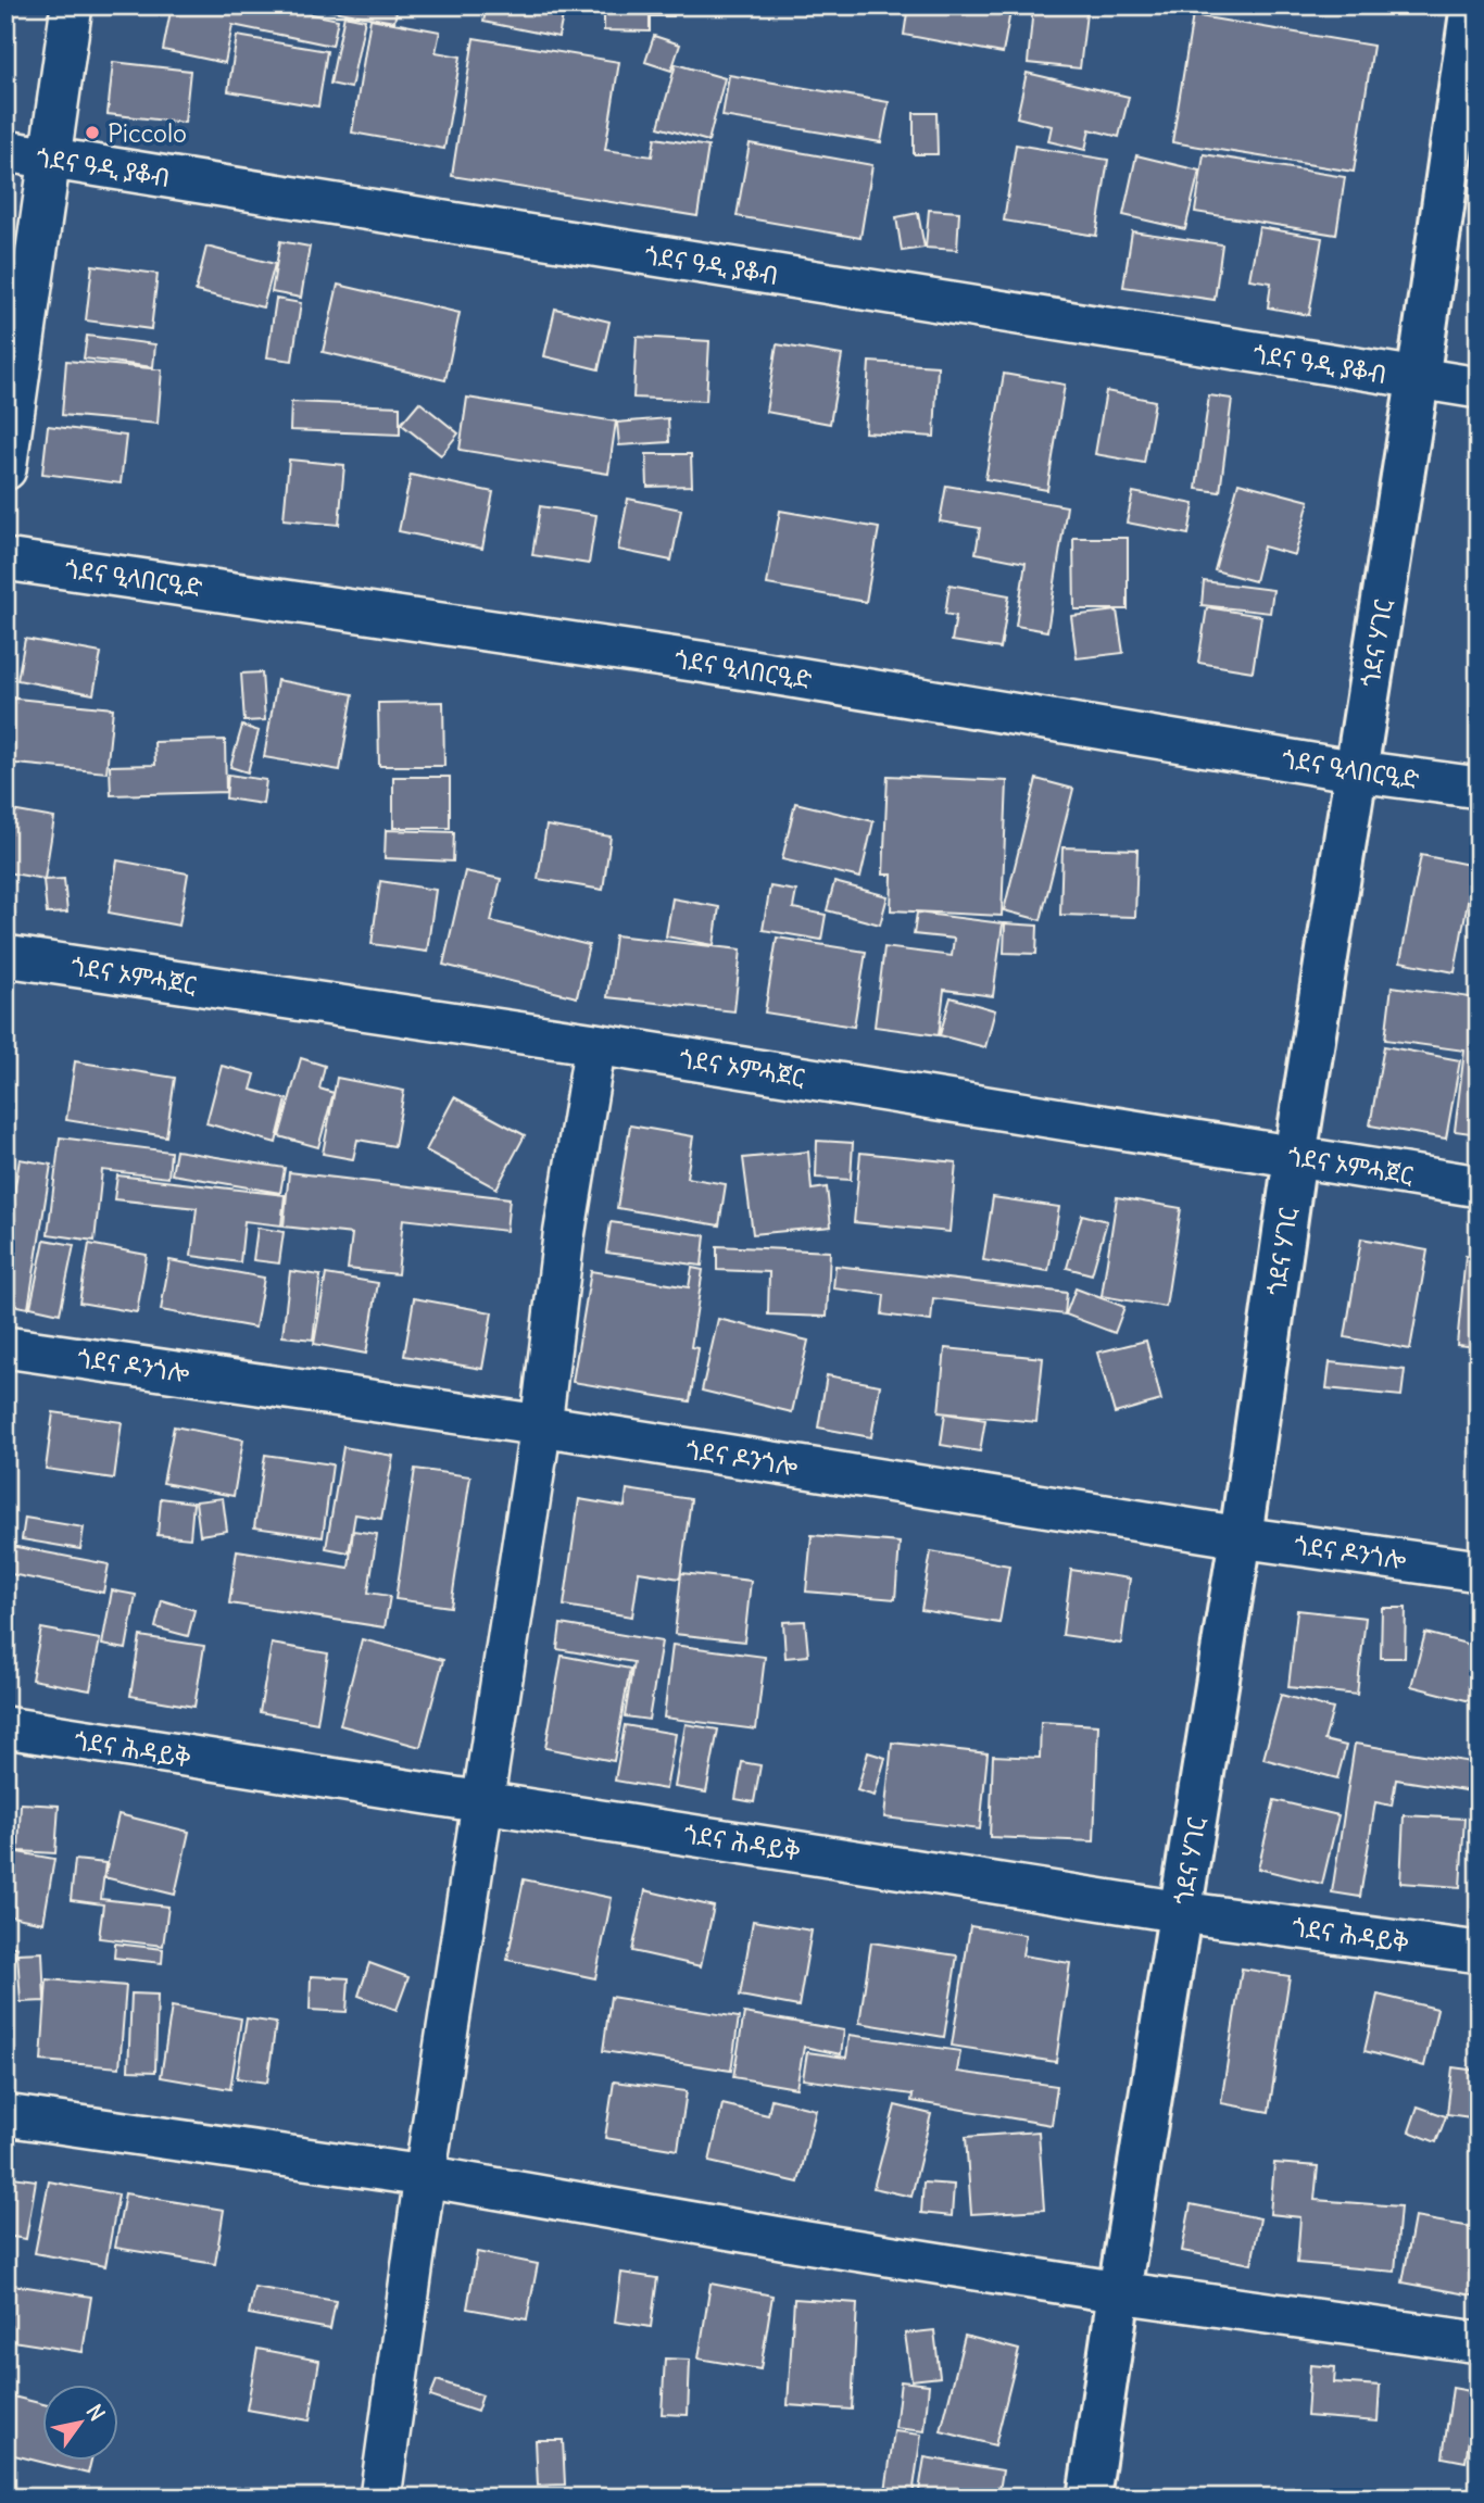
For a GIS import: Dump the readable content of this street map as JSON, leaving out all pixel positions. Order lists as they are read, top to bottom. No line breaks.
{"streets":{"street":["ጎደና ዓዲ ያቆብ","ጎደና ዒላበርዒድ","ጎደና ሃገር","ጎደና ኦምሓጀር","ጎደና ዶንጎሎ","ጎደና ሕዳይቅ"]},"crossings":[["ጎደና ዓዲ ያቆብ","ጎደና ሃገር"],["ጎደና ዒላበርዒድ","ጎደና ሃገር"],["ጎደና ሃገር","ጎደና ኦምሓጀር"],["ጎደና ሃገር","ጎደና ዶንጎሎ"],["ጎደና ሃገር","ጎደና ሕዳይቅ"]],"places":["Piccolo"],"north":"top right"}
